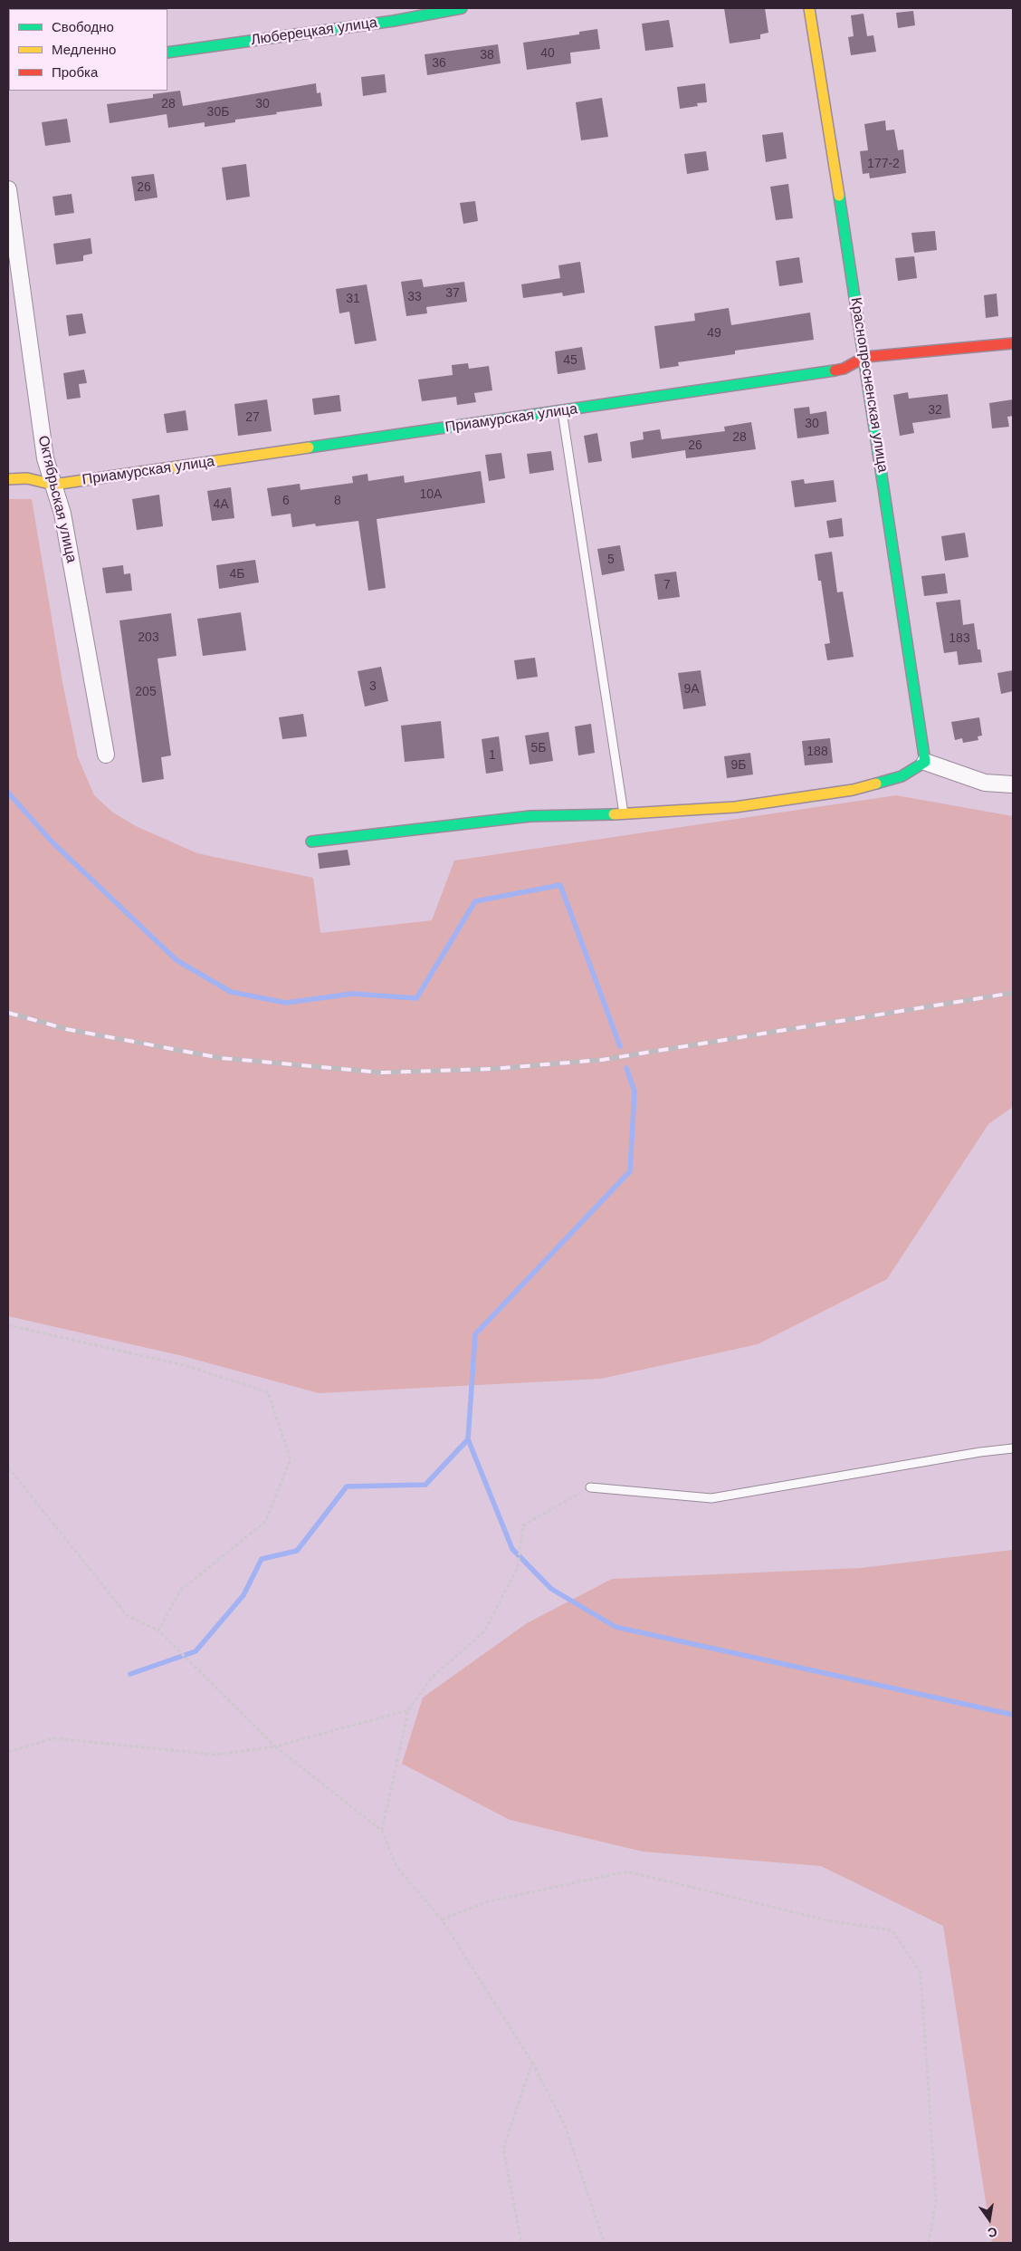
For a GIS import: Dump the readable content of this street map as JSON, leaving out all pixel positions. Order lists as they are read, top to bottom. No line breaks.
{"streets":{"street":["Люберецкая улица","Краснопресненская улица","Приамурская улица","Октябрьская улица"]},"crossings":[["Краснопресненская улица","Приамурская улица"],["Приамурская улица","Октябрьская улица"]],"house_numbers":["40","38","36","28","30","30Б","177-2","26","37","33","31","49","45","32","27","30","28","26","10А","6","8","4А","5","4Б","7","203","183","3","9А","205","5Б","188","1","9Б"],"legend":["Свободно","Медленно","Пробка"],"north":"bottom"}
